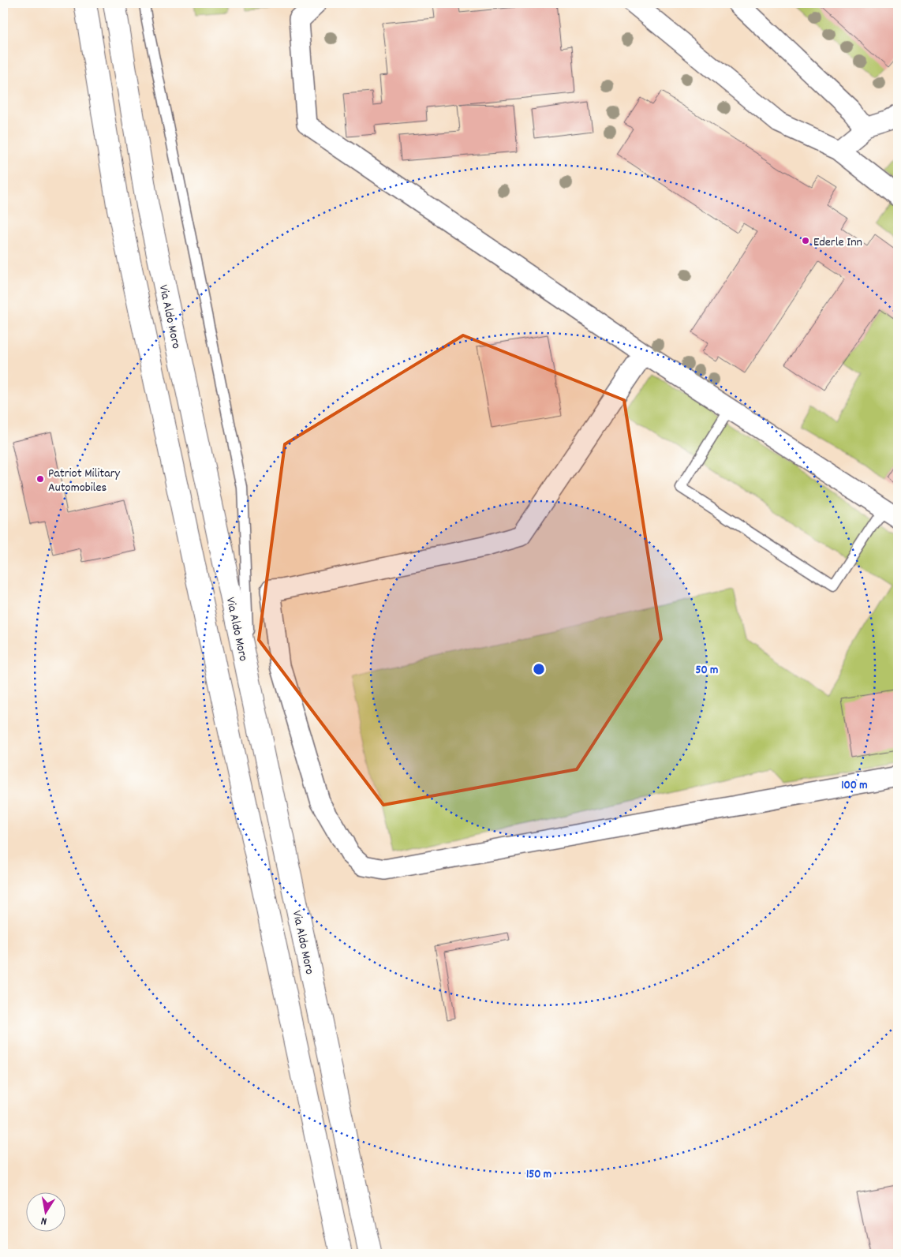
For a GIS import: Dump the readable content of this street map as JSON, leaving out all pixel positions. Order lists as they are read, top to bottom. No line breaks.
{"streets":{"main road":["Via Aldo Moro"]},"places":["Ederle Inn","Patriot Military Automobiles"],"north":"bottom","rings":["50 m","100 m","150 m"]}
